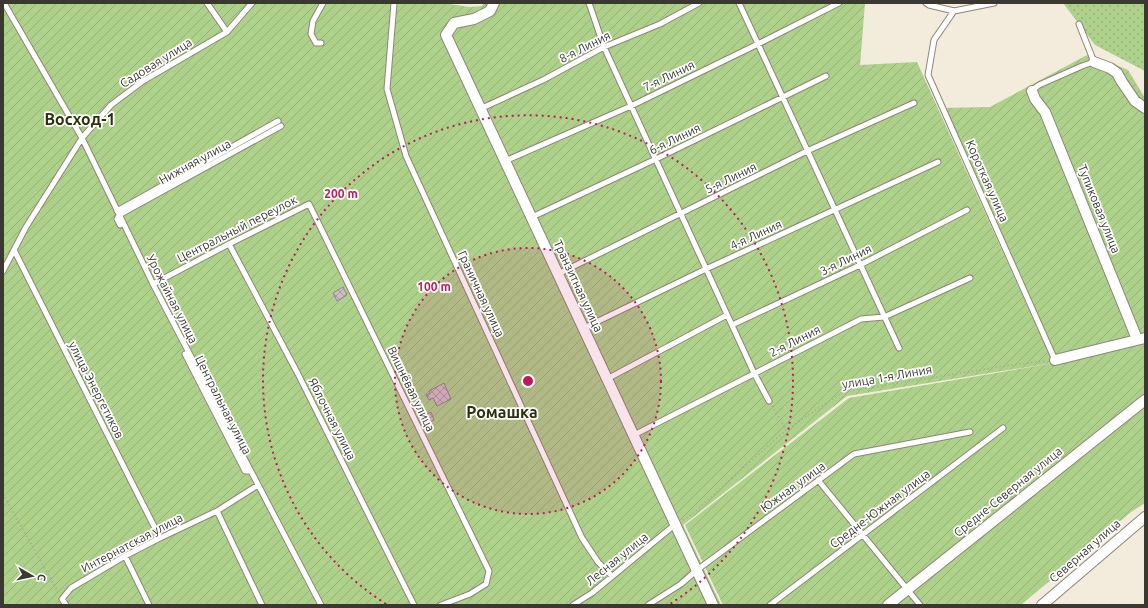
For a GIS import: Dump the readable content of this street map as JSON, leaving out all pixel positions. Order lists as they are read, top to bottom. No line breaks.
{"streets":{"street":["Тупиковая улица","Транзитная улица","Средне-Северная улица","Северная улица"],"lane":["8-я Линия","Садовая улица","7-я Линия","6-я Линия","5-я Линия","Короткая улица","Центральный переулок","4-я Линия","3-я Линия","Граничная улица","Урожайная улица","2-я Линия","Вишнёвая улица","улица Энергетиков","Центральная улица","Яблочная улица","Южная улица","Средне-Южная улица","Интернатская улица","Лесная улица"],"path":["улица 1-я Линия"]},"crossings":[["8-я Линия","Транзитная улица"],["Садовая улица","Урожайная улица"],["Садовая улица","улица Энергетиков"],["7-я Линия","Транзитная улица"],["6-я Линия","Транзитная улица"],["5-я Линия","Транзитная улица"],["Короткая улица","улица 1-я Линия"],["Центральный переулок","Урожайная улица"],["Центральный переулок","Вишнёвая улица"],["Центральный переулок","Яблочная улица"],["4-я Линия","Транзитная улица"],["Транзитная улица","2-я Линия"],["Транзитная улица","улица 1-я Линия"],["Транзитная улица","Южная улица"],["Транзитная улица","Лесная улица"],["Граничная улица","Лесная улица"],["Урожайная улица","Центральная улица"],["Урожайная улица","Интернатская улица"],["улица 1-я Линия","Лесная улица"],["улица Энергетиков","Интернатская улица"]],"districts":["Восход-1","Ромашка"],"north":"right","rings":["200 m","100 m"]}
